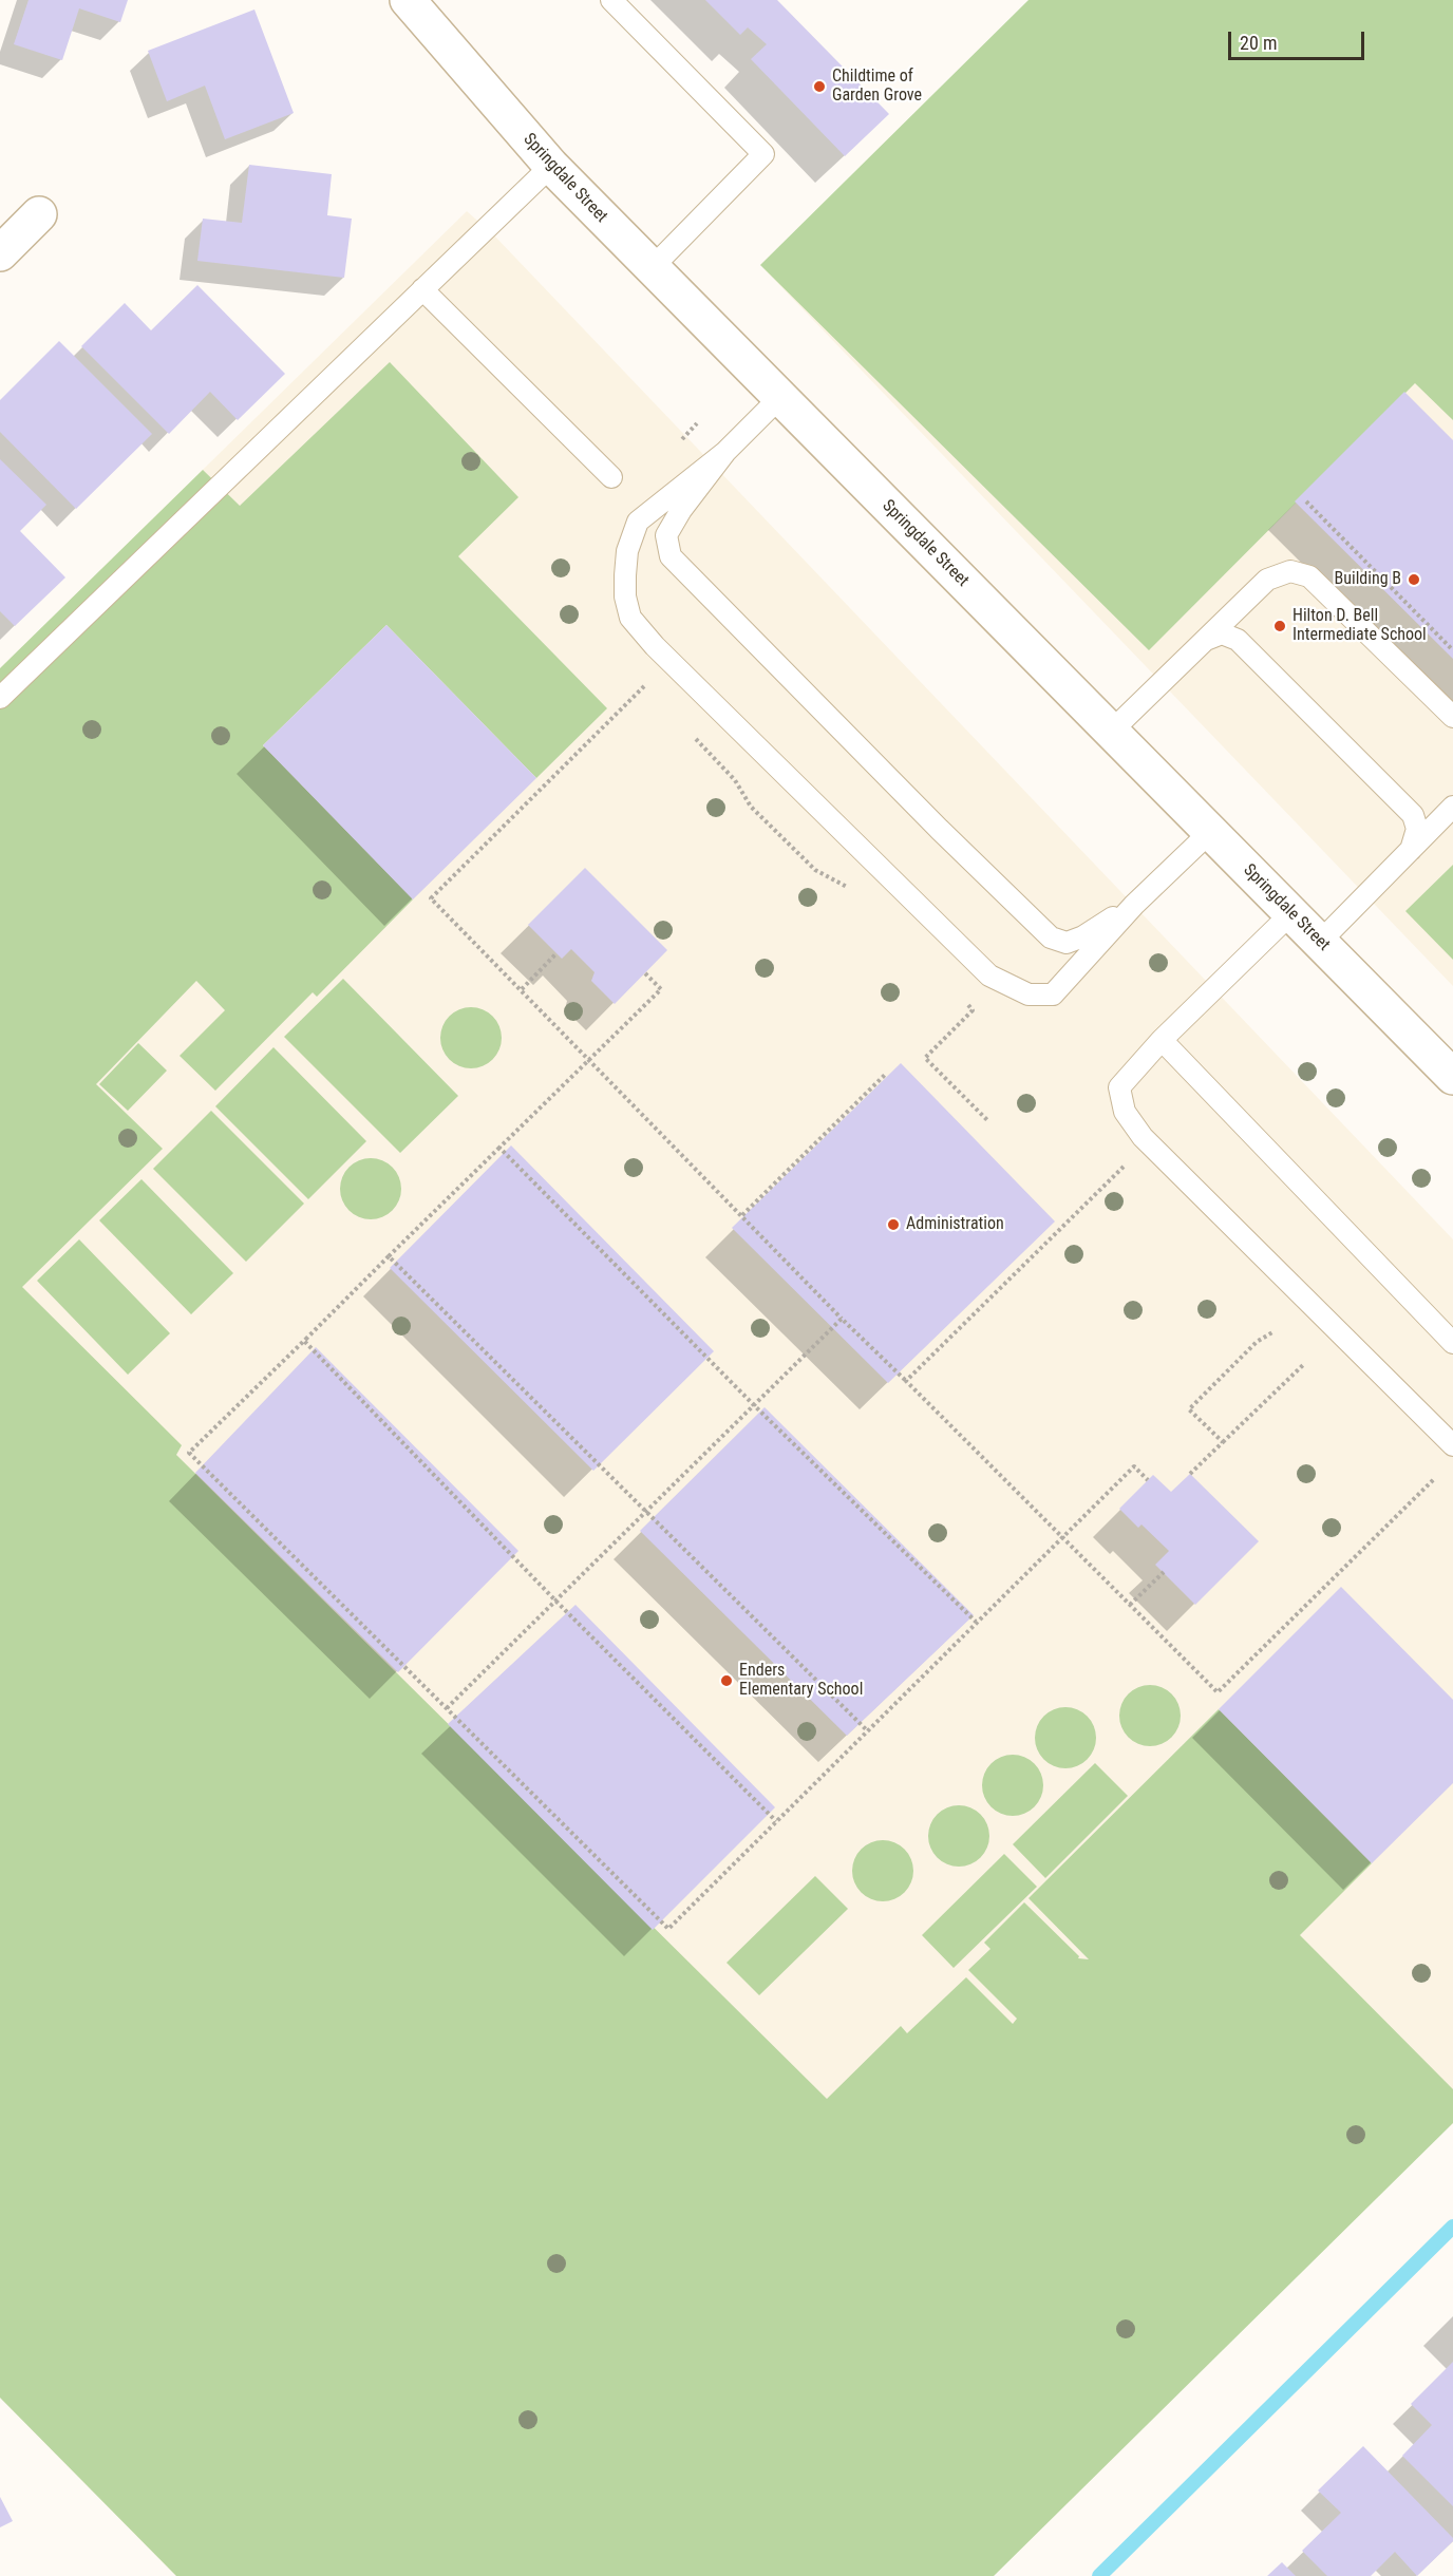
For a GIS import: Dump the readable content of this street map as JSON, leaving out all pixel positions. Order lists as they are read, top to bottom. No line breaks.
{"streets":{"street":["Springdale Street"]},"places":["Childtime of Garden Grove","Building B","Hilton D. Bell Intermediate School","Administration","Enders Elementary School"],"scale_bar":"20 m"}
